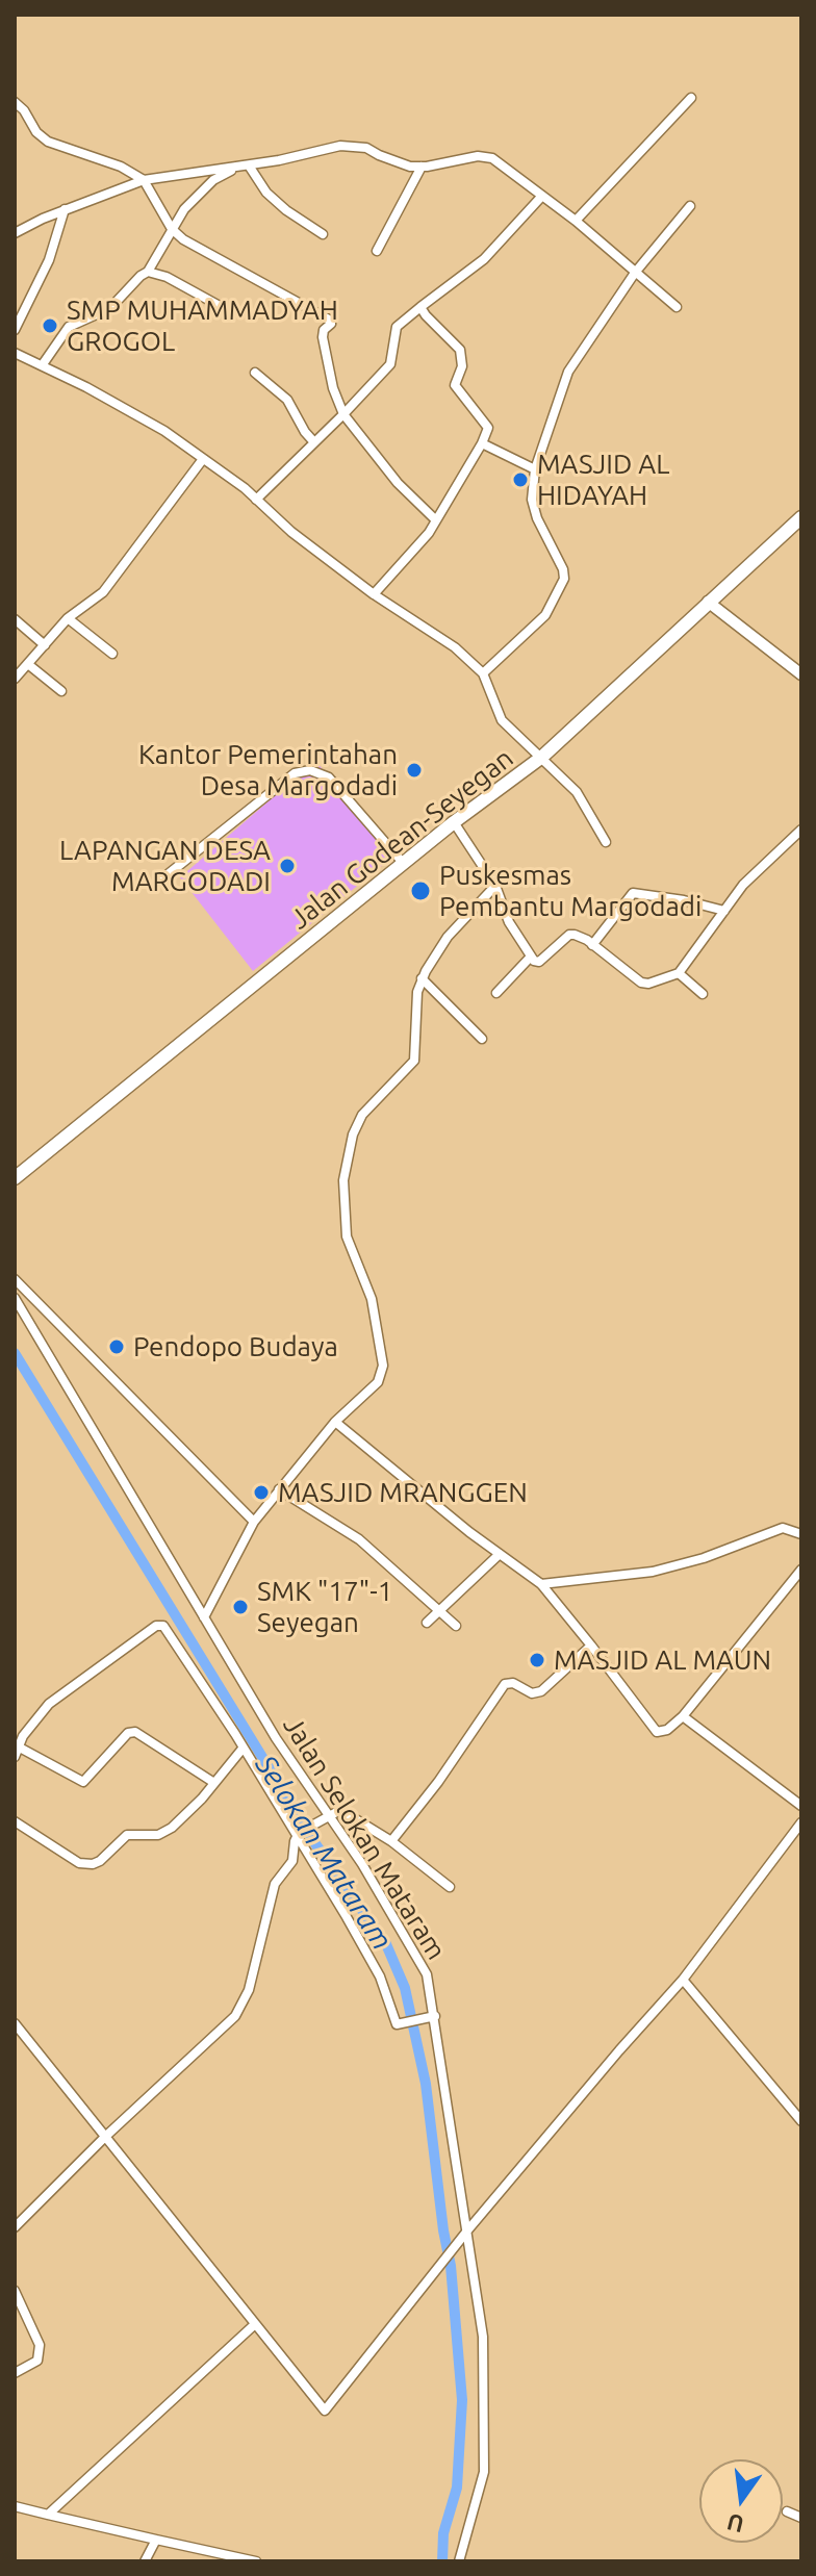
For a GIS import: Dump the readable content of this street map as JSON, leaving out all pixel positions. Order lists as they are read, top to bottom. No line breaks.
{"streets":{"main road":["Jalan Godean-Seyegan"],"street":["Jalan Selokan Mataram"]},"water":["Selokan Mataram"],"places":["SMP MUHAMMADYAH GROGOL","MASJID AL HIDAYAH","Kantor Pemerintahan Desa Margodadi","LAPANGAN DESA MARGODADI","Puskesmas Pembantu Margodadi","Pendopo Budaya","MASJID MRANGGEN","SMK \"17\"-1 Seyegan","MASJID AL MAUN"],"north":"bottom"}
